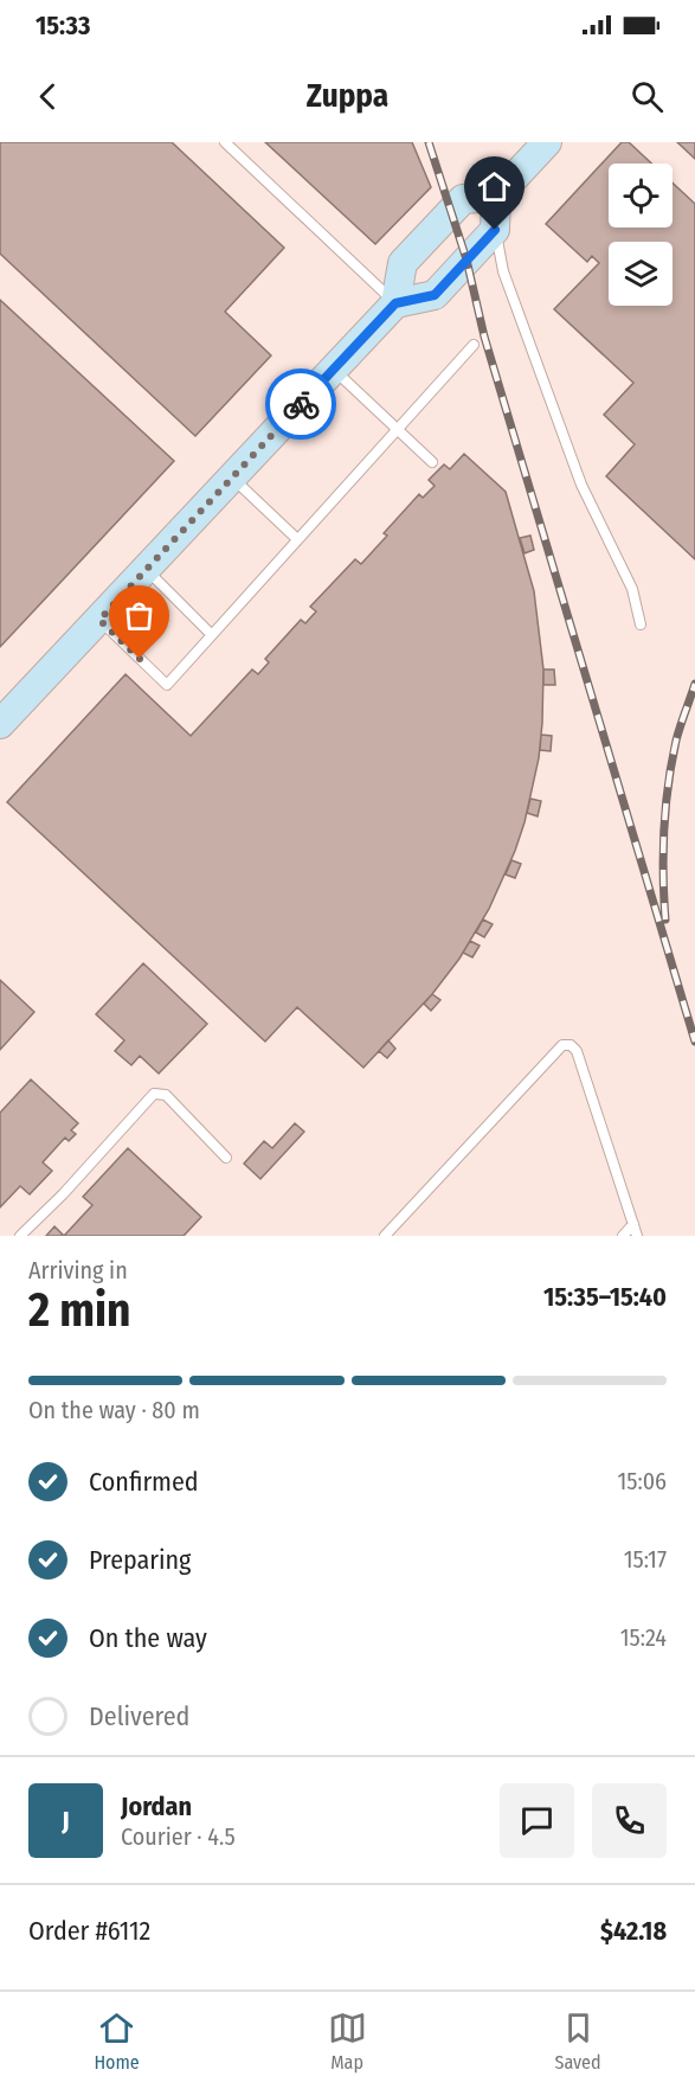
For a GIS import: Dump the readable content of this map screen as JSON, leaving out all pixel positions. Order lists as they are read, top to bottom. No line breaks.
{"page":{"status":"15:33","header":"Zuppa","heading":["2 min","Arriving in","15:35–15:40"],"panel":["Jordan","Courier · 4.5","Order #6112","$42.18"],"bar":"On the way · 80 m","list":[["Confirmed","15:06"],["Preparing","15:17"],["On the way","15:24"],"Delivered"],"round":"J","tabs":["Home","Map","Saved"]}}
